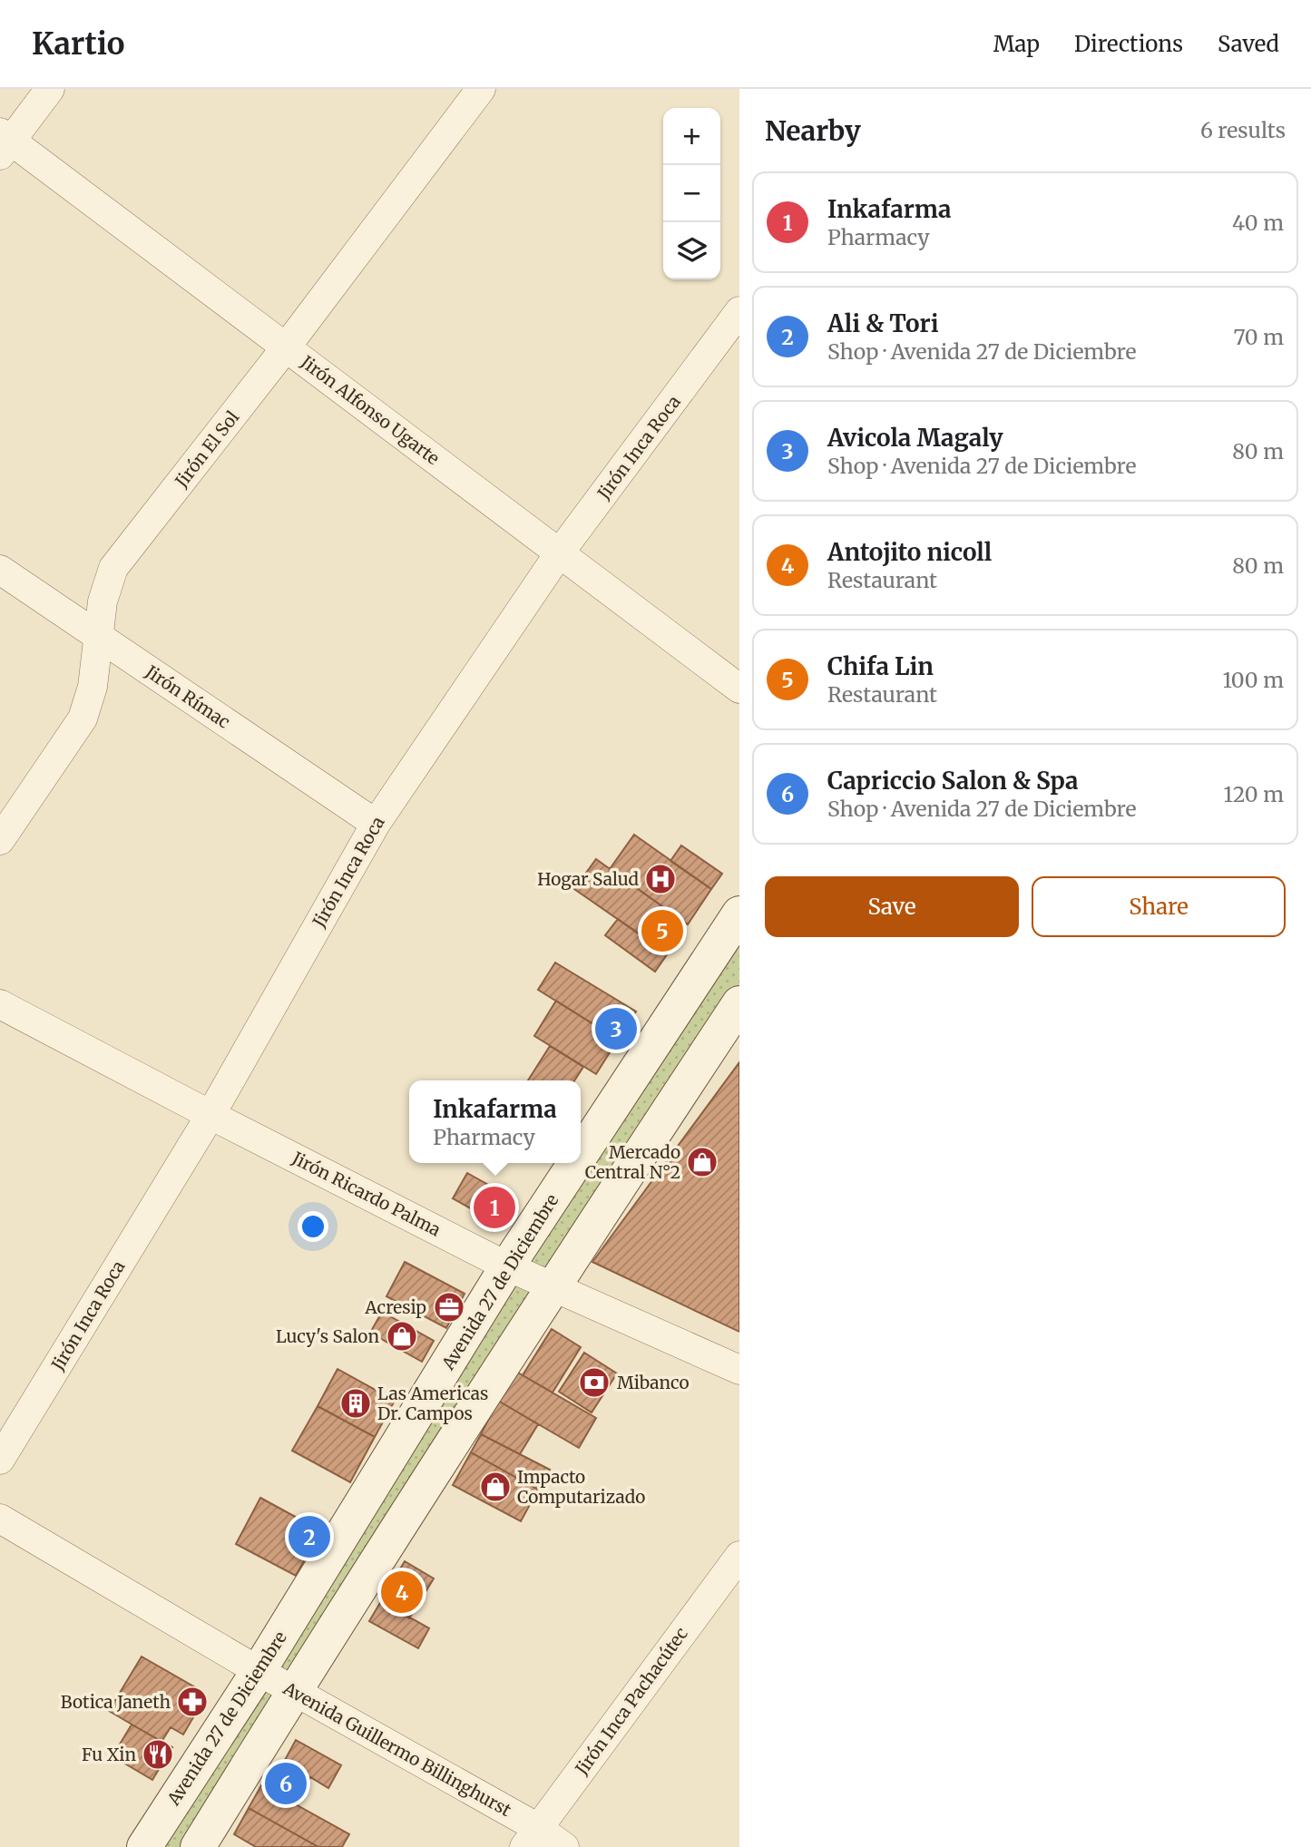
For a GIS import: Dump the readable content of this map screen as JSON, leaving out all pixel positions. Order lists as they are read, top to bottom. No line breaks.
{"streets":{"street":["Jirón Alfonso Ugarte","Jirón Inca Roca","Jirón El Sol","Jirón Rímac","Jirón Ricardo Palma","Avenida 27 de Diciembre","Jirón Inca Pachacútec","Avenida Guillermo Billinghurst"]},"crossings":[["Jirón Alfonso Ugarte","Jirón Inca Roca"],["Jirón Alfonso Ugarte","Jirón El Sol"],["Jirón Inca Roca","Jirón Rímac"],["Jirón Inca Roca","Jirón Ricardo Palma"],["Jirón El Sol","Jirón Rímac"],["Jirón Ricardo Palma","Avenida 27 de Diciembre"],["Avenida 27 de Diciembre","Avenida Guillermo Billinghurst"],["Jirón Inca Pachacútec","Avenida Guillermo Billinghurst"]],"places":{"hospital":["Hogar Salud"],"shop":["Mercado Central N°2","Lucy's Salon","Impacto Computarizado"],"office":["Acresip"],"bank":["Mibanco"],"building":["Las Americas Dr. Campos"],"pharmacy":["Botica Janeth"],"restaurant":["Fu Xin"]},"page":{"header":"Kartio","nav":["Map","Directions","Saved"],"heading":["Nearby","6 results"],"map_buttons":["+","−"],"list":[{"mark":"1","name":"Inkafarma","note":"Pharmacy","value":"40 m"},{"mark":"2","name":"Ali & Tori","note":"Shop · Avenida 27 de Diciembre","value":"70 m"},{"mark":"3","name":"Avicola Magaly","note":"Shop · Avenida 27 de Diciembre","value":"80 m"},{"mark":"4","name":"Antojito nicoll","note":"Restaurant","value":"80 m"},{"mark":"5","name":"Chifa Lin","note":"Restaurant","value":"100 m"},{"mark":"6","name":"Capriccio Salon & Spa","note":"Shop · Avenida 27 de Diciembre","value":"120 m"}],"buttons":["Save","Share"],"pins":["5","3","1","2","4","6"],"popup":["Inkafarma","Pharmacy"]}}
